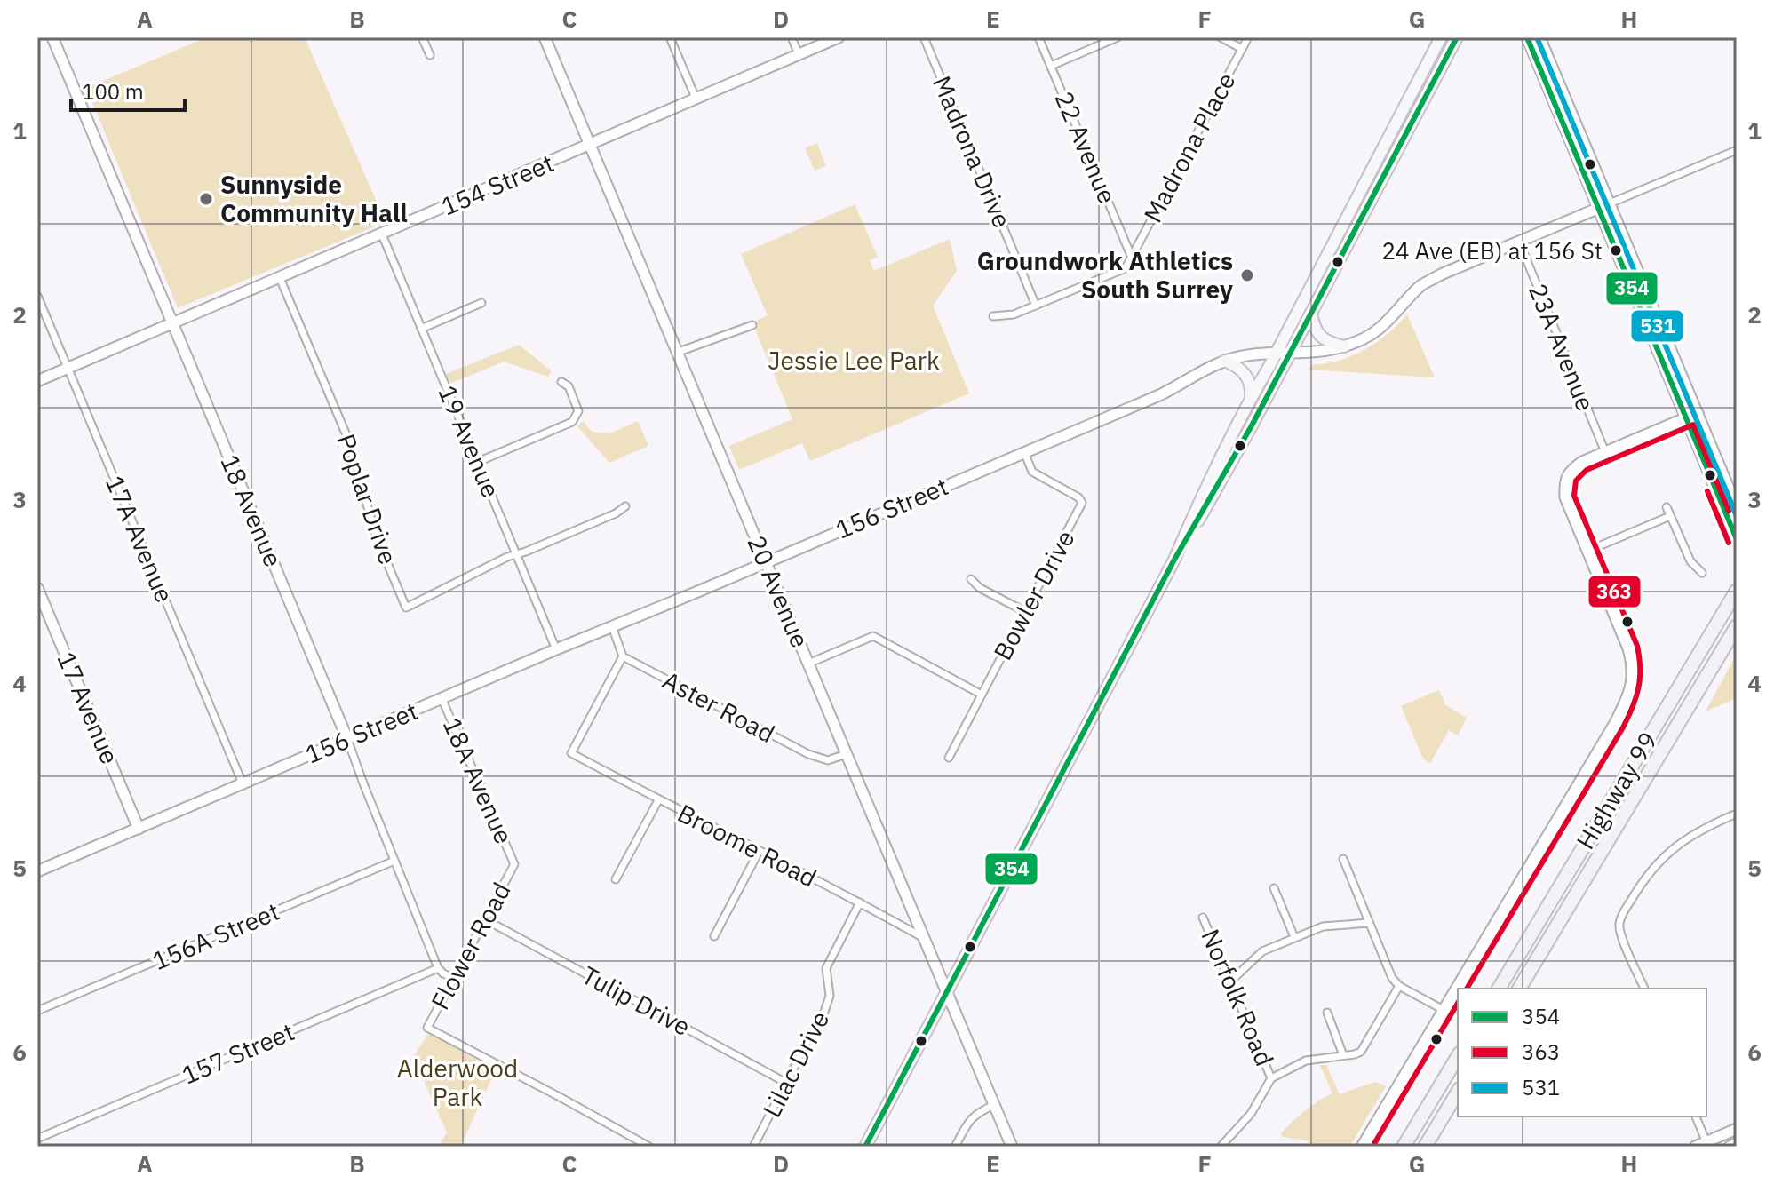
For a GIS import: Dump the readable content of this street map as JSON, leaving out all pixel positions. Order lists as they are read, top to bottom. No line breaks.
{"streets":{"highway":["Highway 99"],"street":["22 Avenue","Madrona Place","Madrona Drive","154 Street","23A Avenue","19 Avenue","Poplar Drive","156 Street","18 Avenue","17A Avenue","20 Avenue","Bowler Drive","Aster Road","17 Avenue","18A Avenue","Broome Road","156A Street","Flower Road","Norfolk Road","Tulip Drive","157 Street","Lilac Drive"]},"crossings":[["22 Avenue","Madrona Place"],["154 Street","19 Avenue"],["154 Street","Poplar Drive"],["154 Street","18 Avenue"],["154 Street","17A Avenue"],["154 Street","20 Avenue"],["23A Avenue","156 Street"],["19 Avenue","Poplar Drive"],["19 Avenue","156 Street"],["156 Street","18 Avenue"],["156 Street","17A Avenue"],["156 Street","20 Avenue"],["156 Street","Bowler Drive"],["156 Street","17 Avenue"],["156 Street","18A Avenue"],["18 Avenue","156A Street"],["18 Avenue","157 Street"],["20 Avenue","Aster Road"],["20 Avenue","Broome Road"],["Aster Road","Broome Road"],["18A Avenue","Flower Road"],["Broome Road","Lilac Drive"],["Flower Road","Tulip Drive"],["Tulip Drive","Lilac Drive"]],"parks":["Jessie Lee Park","Alderwood Park"],"places":["Sunnyside Community Hall","24 Ave (EB) at 156 St","Groundwork Athletics South Surrey"],"lines":["transit line 354","transit line 531","transit line 363"],"legend":["354","363","531"],"scale_bar":"100 m","grid":{"columns":["A","B","C","D","E","F","G","H"],"rows":["1","2","3","4","5","6"]}}
